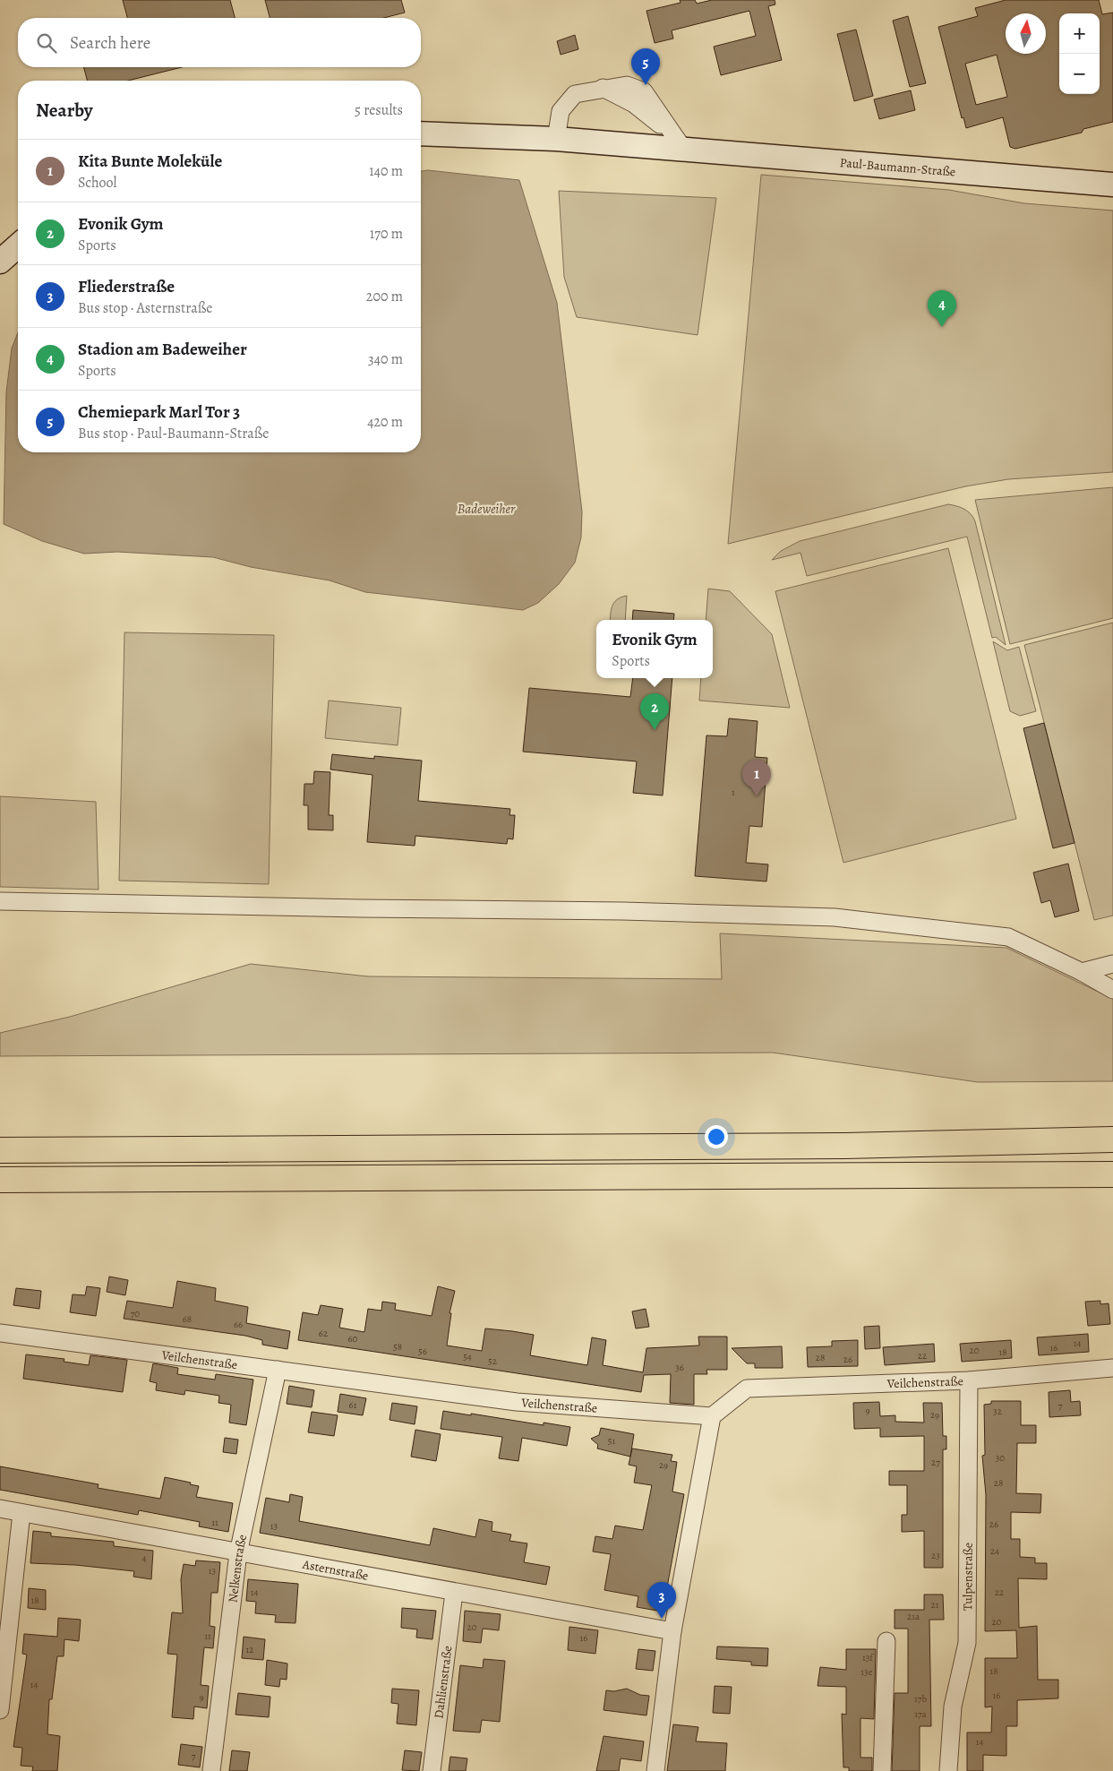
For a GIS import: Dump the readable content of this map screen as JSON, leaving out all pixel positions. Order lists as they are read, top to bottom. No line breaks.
{"streets":{"main road":["Paul-Baumann-Straße"],"street":["Veilchenstraße","Nelkenstraße","Asternstraße","Tulpenstraße","Dahlienstraße"]},"crossings":[["Veilchenstraße","Nelkenstraße"],["Veilchenstraße","Tulpenstraße"],["Nelkenstraße","Asternstraße"],["Asternstraße","Dahlienstraße"]],"water":["Badeweiher"],"house_numbers":["1","70","68","66","62","60","14","58","16","20","56","18","22","54","28","26","52","36","61","7","9","32","29","51","30","27","29","28","11","26","13","24","23","4","13","14","22","18","21","21a","20","20","11","16","12","13f","18","13e","14","16","9","17b","17a","14","7"],"north":"top","page":{"map_buttons":["+","−"],"search":"Search here","pins":["5","4","2","1","3"],"heading":["Nearby","5 results"],"list":[{"mark":"1","name":"Kita Bunte Moleküle","note":"School","value":"140 m"},{"mark":"2","name":"Evonik Gym","note":"Sports","value":"170 m"},{"mark":"3","name":"Fliederstraße","note":"Bus stop · Asternstraße","value":"200 m"},{"mark":"4","name":"Stadion am Badeweiher","note":"Sports","value":"340 m"},{"mark":"5","name":"Chemiepark Marl Tor 3","note":"Bus stop · Paul-Baumann-Straße","value":"420 m"}],"popup":["Evonik Gym","Sports"]}}
